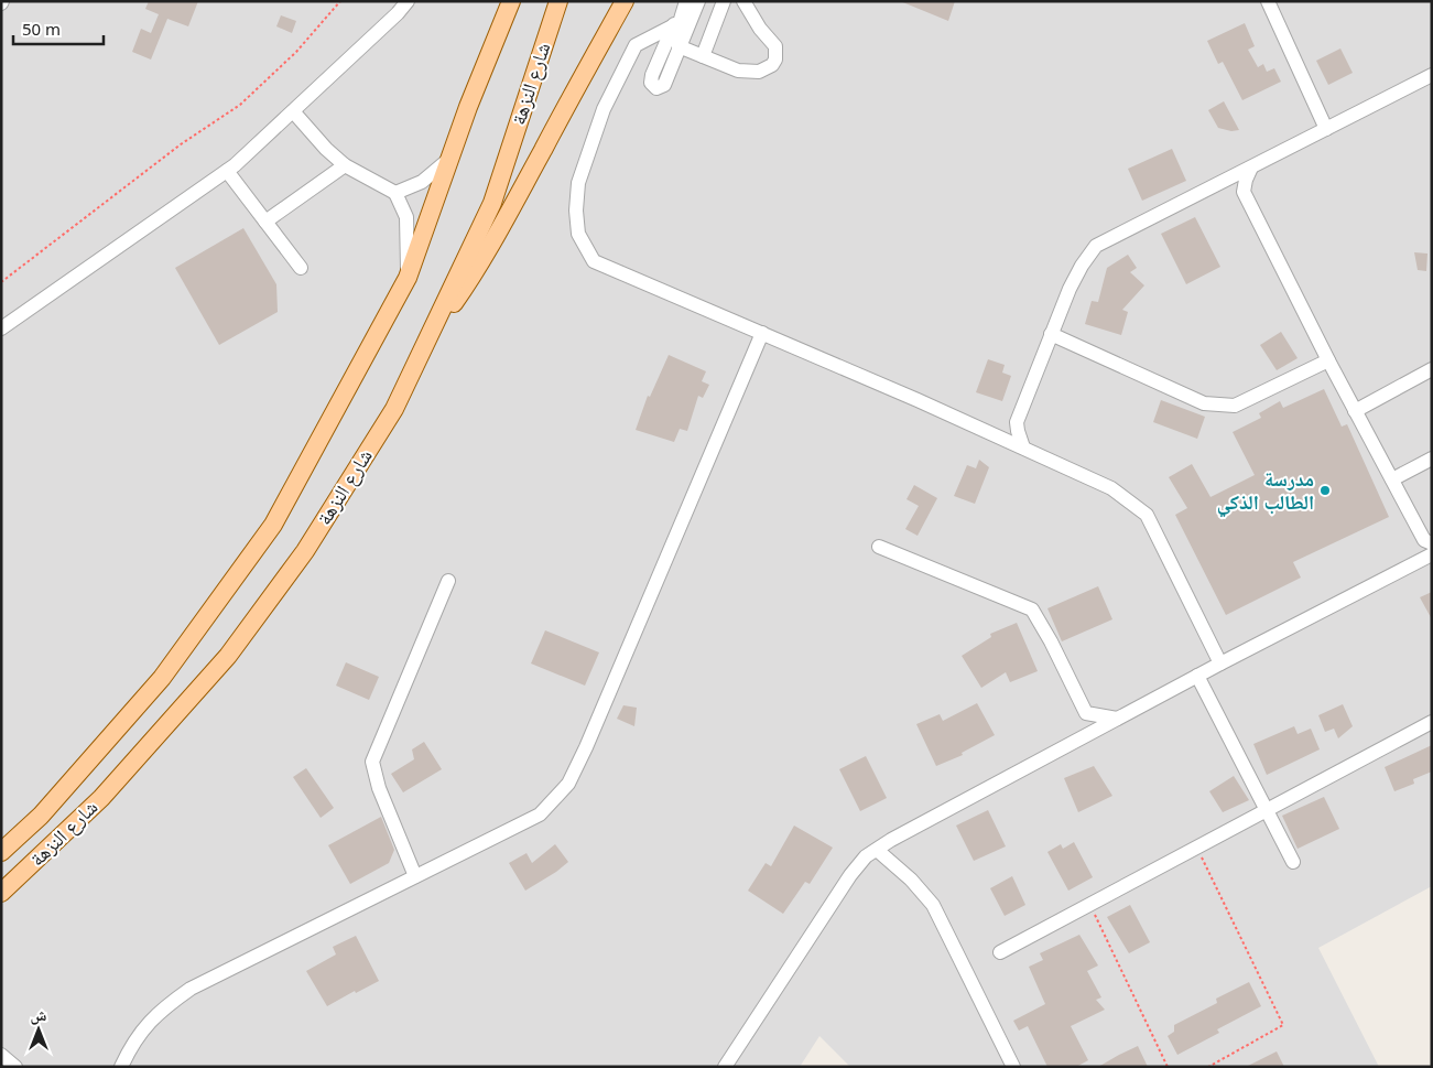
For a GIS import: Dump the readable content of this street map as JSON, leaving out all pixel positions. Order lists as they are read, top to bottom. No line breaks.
{"streets":{"main road":["شارع النزهة"]},"places":["مدرسة الطالب الذكي"],"scale_bar":"50 m","north":"top"}
